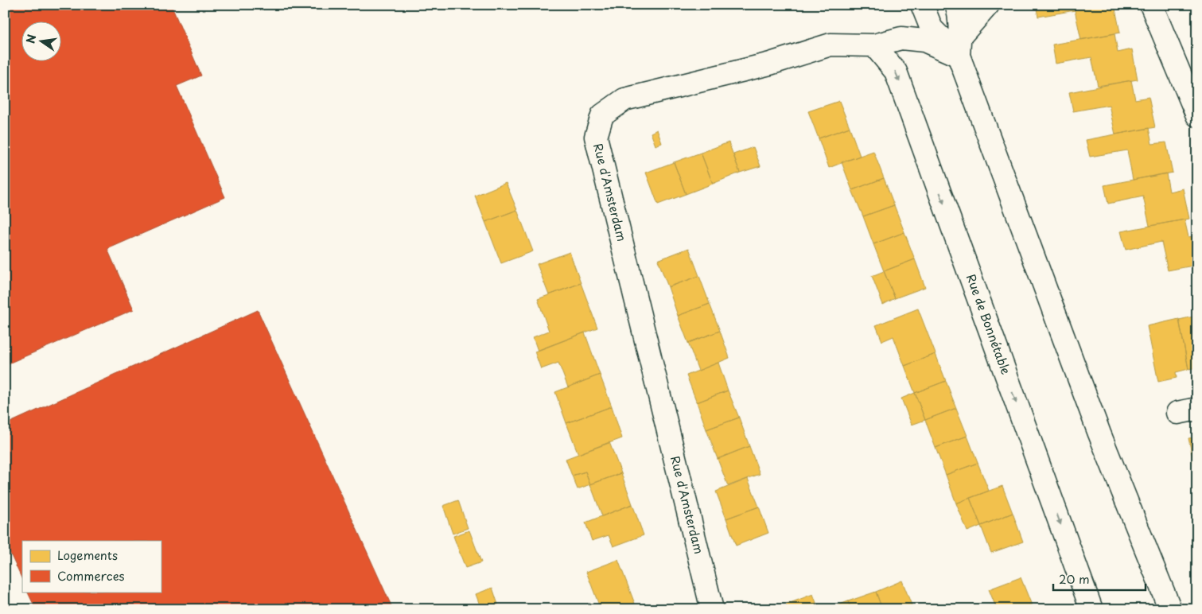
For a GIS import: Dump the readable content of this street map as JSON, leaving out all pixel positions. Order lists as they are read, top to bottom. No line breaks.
{"streets":{"street":["Rue d'Amsterdam","Rue de Bonnétable"]},"crossings":[["Rue d'Amsterdam","Rue de Bonnétable"]],"legend":["Logements","Commerces"],"scale_bar":"20 m","north":"left"}
